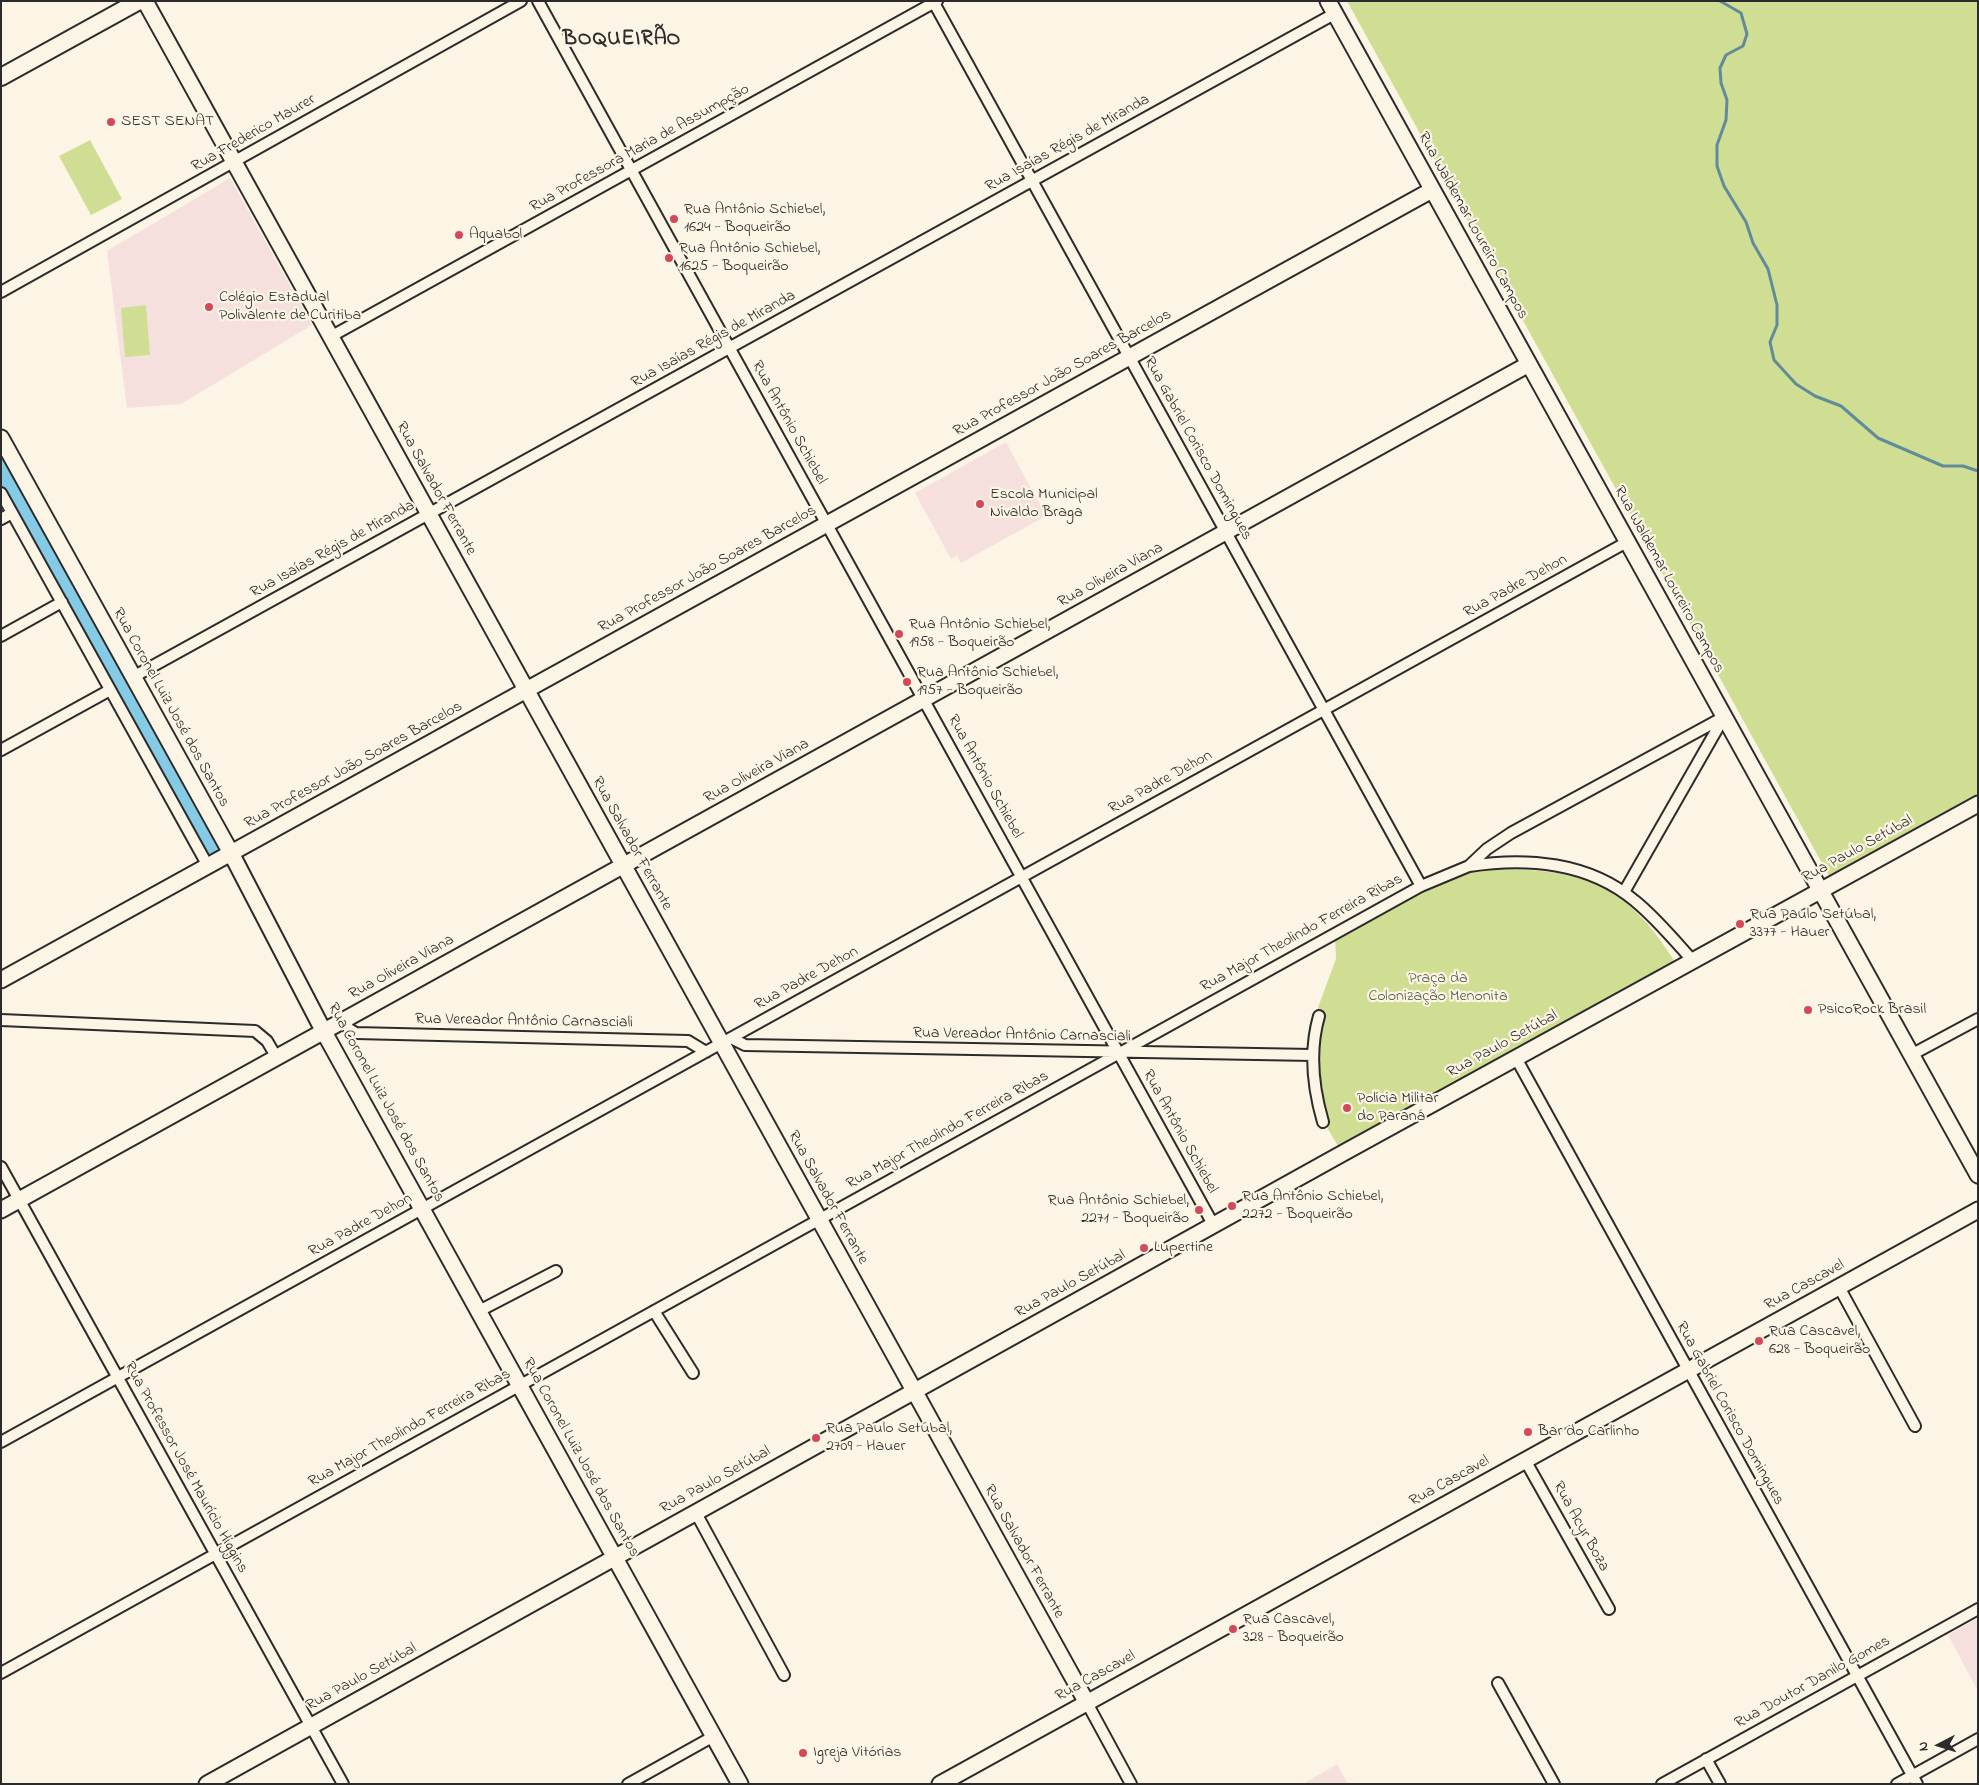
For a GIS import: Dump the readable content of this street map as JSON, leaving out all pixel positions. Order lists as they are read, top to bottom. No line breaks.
{"streets":{"main road":["Rua Waldemar Loureiro Campos","Rua Professor João Soares Barcelos","Rua Salvador Ferrante","Rua Oliveira Viana","Rua Coronel Luiz José dos Santos","Rua Paulo Setúbal","Rua Cascavel"],"street":["Rua Frederico Maurer","Rua Isaías Régis de Miranda","Rua Professora Maria de Assumpção","Rua Antônio Schiebel","Rua Gabriel Corisco Domingues","Rua Padre Dehon","Rua Major Theolindo Ferreira Ribas","Rua Vereador Antônio Carnasciali","Rua Professor José Maurício Higgins","Rua Acyr Boza","Rua Doutor Danilo Gomes"]},"crossings":[["Rua Frederico Maurer","Rua Salvador Ferrante"],["Rua Isaías Régis de Miranda","Rua Waldemar Loureiro Campos"],["Rua Isaías Régis de Miranda","Rua Antônio Schiebel"],["Rua Isaías Régis de Miranda","Rua Gabriel Corisco Domingues"],["Rua Isaías Régis de Miranda","Rua Salvador Ferrante"],["Rua Isaías Régis de Miranda","Rua Coronel Luiz José dos Santos"],["Rua Professora Maria de Assumpção","Rua Antônio Schiebel"],["Rua Professora Maria de Assumpção","Rua Gabriel Corisco Domingues"],["Rua Professora Maria de Assumpção","Rua Salvador Ferrante"],["Rua Waldemar Loureiro Campos","Rua Professor João Soares Barcelos"],["Rua Waldemar Loureiro Campos","Rua Oliveira Viana"],["Rua Waldemar Loureiro Campos","Rua Padre Dehon"],["Rua Waldemar Loureiro Campos","Rua Paulo Setúbal"],["Rua Waldemar Loureiro Campos","Rua Major Theolindo Ferreira Ribas"],["Rua Professor João Soares Barcelos","Rua Antônio Schiebel"],["Rua Professor João Soares Barcelos","Rua Gabriel Corisco Domingues"],["Rua Professor João Soares Barcelos","Rua Salvador Ferrante"],["Rua Professor João Soares Barcelos","Rua Coronel Luiz José dos Santos"],["Rua Antônio Schiebel","Rua Oliveira Viana"],["Rua Antônio Schiebel","Rua Padre Dehon"],["Rua Antônio Schiebel","Rua Paulo Setúbal"],["Rua Antônio Schiebel","Rua Major Theolindo Ferreira Ribas"],["Rua Antônio Schiebel","Rua Vereador Antônio Carnasciali"],["Rua Gabriel Corisco Domingues","Rua Oliveira Viana"],["Rua Gabriel Corisco Domingues","Rua Padre Dehon"],["Rua Gabriel Corisco Domingues","Rua Paulo Setúbal"],["Rua Gabriel Corisco Domingues","Rua Major Theolindo Ferreira Ribas"],["Rua Gabriel Corisco Domingues","Rua Cascavel"],["Rua Gabriel Corisco Domingues","Rua Doutor Danilo Gomes"],["Rua Salvador Ferrante","Rua Oliveira Viana"],["Rua Salvador Ferrante","Rua Padre Dehon"],["Rua Salvador Ferrante","Rua Paulo Setúbal"],["Rua Salvador Ferrante","Rua Major Theolindo Ferreira Ribas"],["Rua Salvador Ferrante","Rua Vereador Antônio Carnasciali"],["Rua Salvador Ferrante","Rua Cascavel"],["Rua Oliveira Viana","Rua Coronel Luiz José dos Santos"],["Rua Oliveira Viana","Rua Vereador Antônio Carnasciali"],["Rua Oliveira Viana","Rua Professor José Maurício Higgins"],["Rua Padre Dehon","Rua Coronel Luiz José dos Santos"],["Rua Padre Dehon","Rua Vereador Antônio Carnasciali"],["Rua Padre Dehon","Rua Professor José Maurício Higgins"],["Rua Coronel Luiz José dos Santos","Rua Paulo Setúbal"],["Rua Coronel Luiz José dos Santos","Rua Major Theolindo Ferreira Ribas"],["Rua Paulo Setúbal","Rua Professor José Maurício Higgins"],["Rua Major Theolindo Ferreira Ribas","Rua Vereador Antônio Carnasciali"],["Rua Major Theolindo Ferreira Ribas","Rua Professor José Maurício Higgins"],["Rua Cascavel","Rua Acyr Boza"]],"districts":["BOQUEIRÃO"],"parks":["Praça da Colonização Menonita"],"places":["SEST SENAT","Rua Antônio Schiebel, 1624 - Boqueirão","Aquabol","Rua Antônio Schiebel, 1625 - Boqueirão","Colégio Estadual Polivalente de Curitiba","Escola Municipal Nivaldo Braga","Rua Antônio Schiebel, 1958 - Boqueirão","Rua Antônio Schiebel, 1957 - Boqueirão","Rua Paulo Setúbal, 3377 - Hauer","PsicoRock Brasil","Polícia Militar do Paraná","Rua Antônio Schiebel, 2272 - Boqueirão","Rua Antônio Schiebel, 2271 - Boqueirão","Lupertine","Rua Cascavel, 628 - Boqueirão","Bar do Carlinho","Rua Paulo Setúbal, 2709 - Hauer","Rua Cascavel, 328 - Boqueirão","Igreja Vitórias"],"north":"left"}
